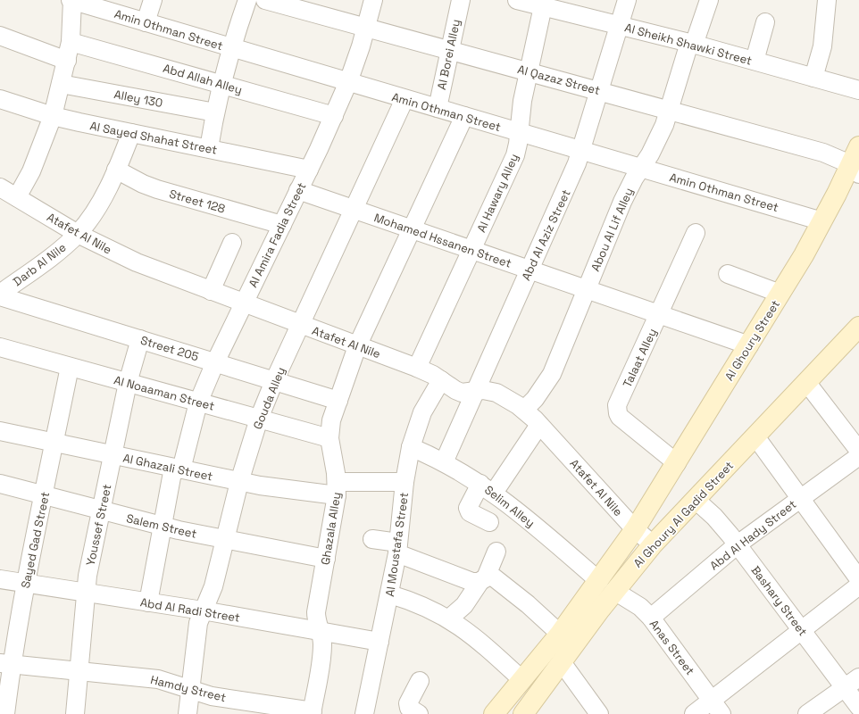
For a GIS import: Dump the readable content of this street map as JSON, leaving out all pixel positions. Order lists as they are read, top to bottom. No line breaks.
{"streets":{"street":["Amin Othman Street","Al Sheikh Shawki Street","Al Borei Alley","Abd Allah Alley","Al Qazaz Street","Alley 130","Al Sayed Shahat Street","Al Hawary Alley","Street 128","Abou Al Lif Alley","Atafet Al Nile","Al Amira Fadia Street","Abd Al Aziz Street","Mohamed Hssanen Street","Darb Al Nile","Al Ghoury Street","Street 205","Talaat Alley","Al Noaaman Street","Gouda Alley","Al Ghazali Street","Selim Alley","Al Ghoury Al Gadid Street","Youssef Street","Salem Street","Ghazala Alley","Abd Al Hady Street","Sayed Gad Street","Al Moustafa Street","Bashary Street","Abd Al Radi Street","Anas Street","Hamdy Street"]},"crossings":[["Amin Othman Street","Al Borei Alley"],["Amin Othman Street","Al Hawary Alley"],["Amin Othman Street","Abou Al Lif Alley"],["Amin Othman Street","Al Amira Fadia Street"],["Amin Othman Street","Abd Al Aziz Street"],["Amin Othman Street","Al Ghoury Street"],["Amin Othman Street","Gouda Alley"],["Amin Othman Street","Ghazala Alley"],["Al Sheikh Shawki Street","Al Hawary Alley"],["Al Sheikh Shawki Street","Abou Al Lif Alley"],["Al Sheikh Shawki Street","Abd Al Aziz Street"],["Al Borei Alley","Al Qazaz Street"],["Abd Allah Alley","Al Amira Fadia Street"],["Al Qazaz Street","Al Hawary Alley"],["Al Qazaz Street","Abou Al Lif Alley"],["Al Qazaz Street","Al Amira Fadia Street"],["Al Qazaz Street","Abd Al Aziz Street"],["Al Qazaz Street","Al Ghoury Street"],["Al Sayed Shahat Street","Al Amira Fadia Street"],["Al Sayed Shahat Street","Darb Al Nile"],["Al Hawary Alley","Atafet Al Nile"],["Al Hawary Alley","Mohamed Hssanen Street"],["Street 128","Al Amira Fadia Street"],["Street 128","Darb Al Nile"],["Abou Al Lif Alley","Atafet Al Nile"],["Abou Al Lif Alley","Mohamed Hssanen Street"],["Atafet Al Nile","Al Amira Fadia Street"],["Atafet Al Nile","Abd Al Aziz Street"],["Atafet Al Nile","Darb Al Nile"],["Atafet Al Nile","Al Ghoury Street"],["Atafet Al Nile","Gouda Alley"],["Atafet Al Nile","Al Ghoury Al Gadid Street"],["Atafet Al Nile","Ghazala Alley"],["Atafet Al Nile","Al Moustafa Street"],["Al Amira Fadia Street","Mohamed Hssanen Street"],["Al Amira Fadia Street","Street 205"],["Al Amira Fadia Street","Al Noaaman Street"],["Al Amira Fadia Street","Al Ghazali Street"],["Al Amira Fadia Street","Salem Street"],["Al Amira Fadia Street","Abd Al Radi Street"],["Abd Al Aziz Street","Mohamed Hssanen Street"],["Abd Al Aziz Street","Selim Alley"],["Mohamed Hssanen Street","Al Ghoury Street"],["Mohamed Hssanen Street","Talaat Alley"],["Mohamed Hssanen Street","Gouda Alley"],["Mohamed Hssanen Street","Ghazala Alley"],["Darb Al Nile","Street 205"],["Al Ghoury Street","Talaat Alley"],["Al Ghoury Street","Al Ghoury Al Gadid Street"],["Street 205","Gouda Alley"],["Street 205","Youssef Street"],["Street 205","Ghazala Alley"],["Al Noaaman Street","Gouda Alley"],["Al Noaaman Street","Youssef Street"],["Al Noaaman Street","Ghazala Alley"],["Al Noaaman Street","Sayed Gad Street"],["Gouda Alley","Al Ghazali Street"],["Gouda Alley","Salem Street"],["Gouda Alley","Abd Al Radi Street"],["Gouda Alley","Hamdy Street"],["Al Ghazali Street","Youssef Street"],["Al Ghazali Street","Ghazala Alley"],["Al Ghazali Street","Sayed Gad Street"],["Al Ghazali Street","Al Moustafa Street"],["Selim Alley","Al Ghoury Al Gadid Street"],["Selim Alley","Al Moustafa Street"],["Selim Alley","Anas Street"],["Al Ghoury Al Gadid Street","Bashary Street"],["Al Ghoury Al Gadid Street","Anas Street"],["Youssef Street","Salem Street"],["Youssef Street","Abd Al Radi Street"],["Youssef Street","Hamdy Street"],["Salem Street","Ghazala Alley"],["Salem Street","Sayed Gad Street"],["Ghazala Alley","Abd Al Radi Street"],["Ghazala Alley","Hamdy Street"],["Abd Al Hady Street","Bashary Street"],["Abd Al Hady Street","Anas Street"],["Sayed Gad Street","Abd Al Radi Street"],["Sayed Gad Street","Hamdy Street"],["Al Moustafa Street","Abd Al Radi Street"]]}
